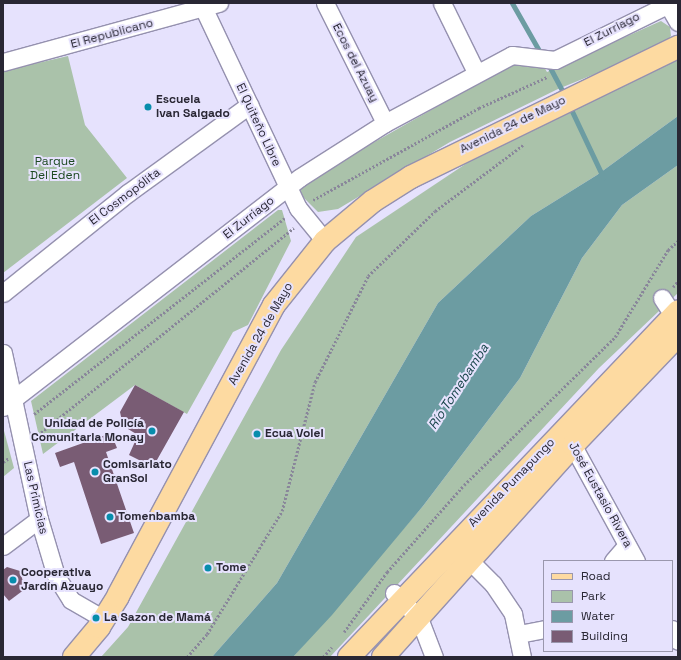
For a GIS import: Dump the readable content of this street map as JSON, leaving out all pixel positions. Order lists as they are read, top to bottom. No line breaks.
{"streets":{"main road":["Avenida 24 de Mayo","Avenida Pumapungo"],"street":["El Zurriago","El Republicano","Ecos del Azuay","El Quiteño Libre","El Cosmopólita","José Eustasio Rivera","Las Primicias"]},"crossings":[["El Zurriago","Ecos del Azuay"],["El Zurriago","El Quiteño Libre"],["El Zurriago","Las Primicias"],["El Republicano","El Quiteño Libre"],["El Quiteño Libre","Avenida 24 de Mayo"],["El Quiteño Libre","El Cosmopólita"],["Avenida 24 de Mayo","Las Primicias"],["Avenida Pumapungo","José Eustasio Rivera"]],"water":["Río Tomebamba"],"parks":["Parque Del Eden"],"places":["Escuela Ivan Salgado","Unidad de Policía Comunitaria Monay","Ecua Volei","Comisariato GranSol","Tomenbamba","Tome","Cooperativa Jardín Azuayo","La Sazon de Mamá"],"legend":["Road","Park","Water","Building"]}
